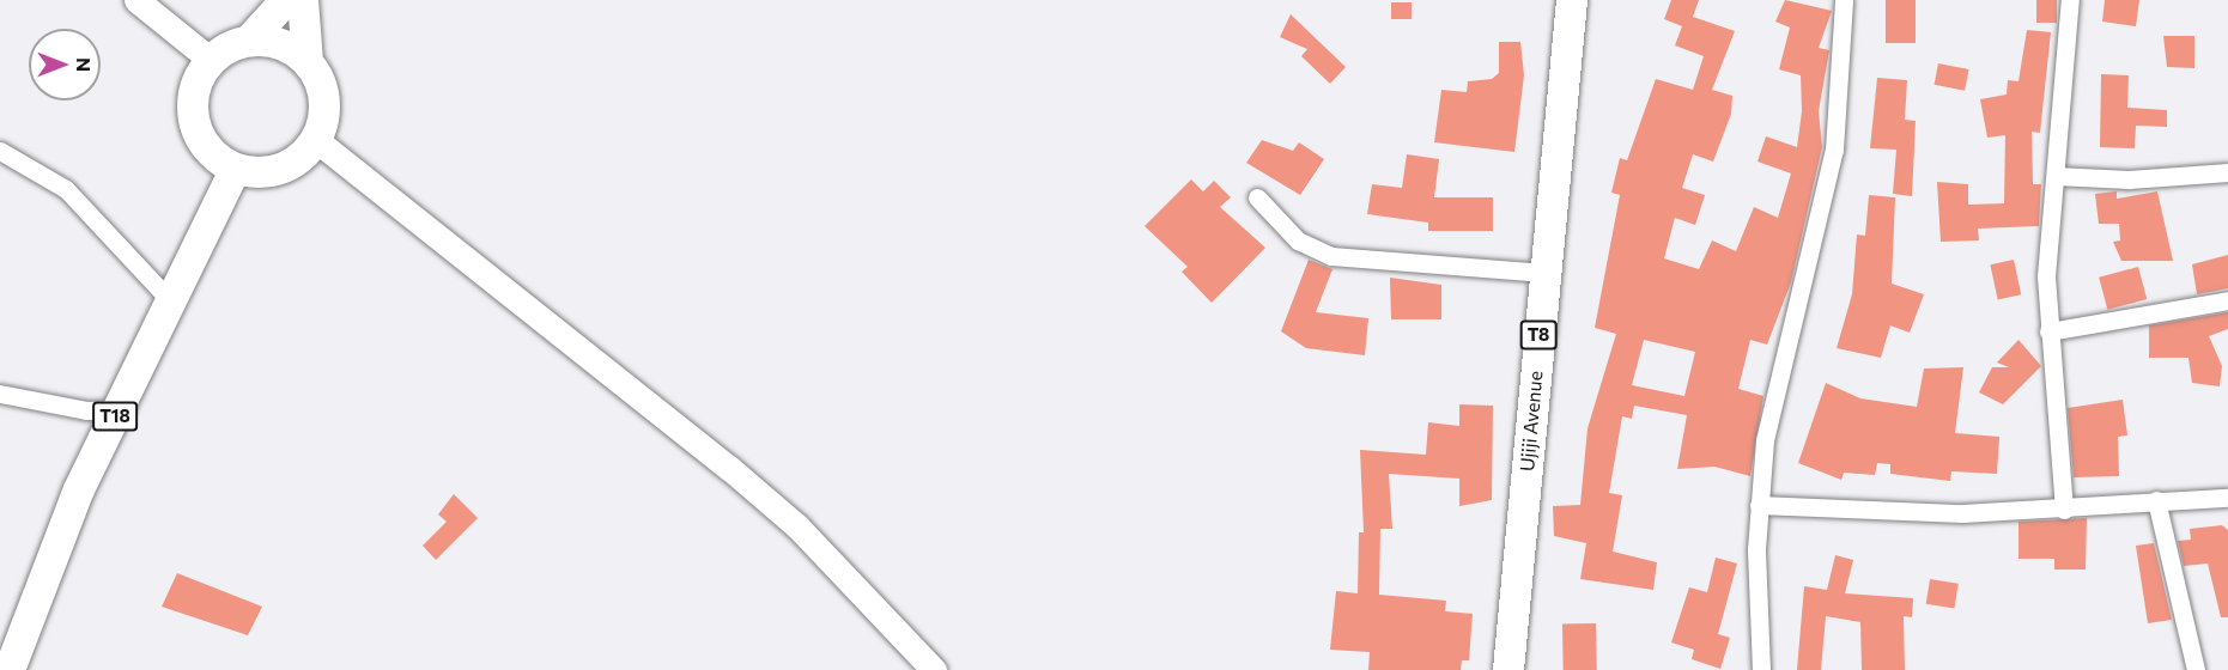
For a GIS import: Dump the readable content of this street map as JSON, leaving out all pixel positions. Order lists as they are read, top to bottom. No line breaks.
{"streets":{"highway":["T8","T18","Ujiji Avenue"]},"north":"right"}
